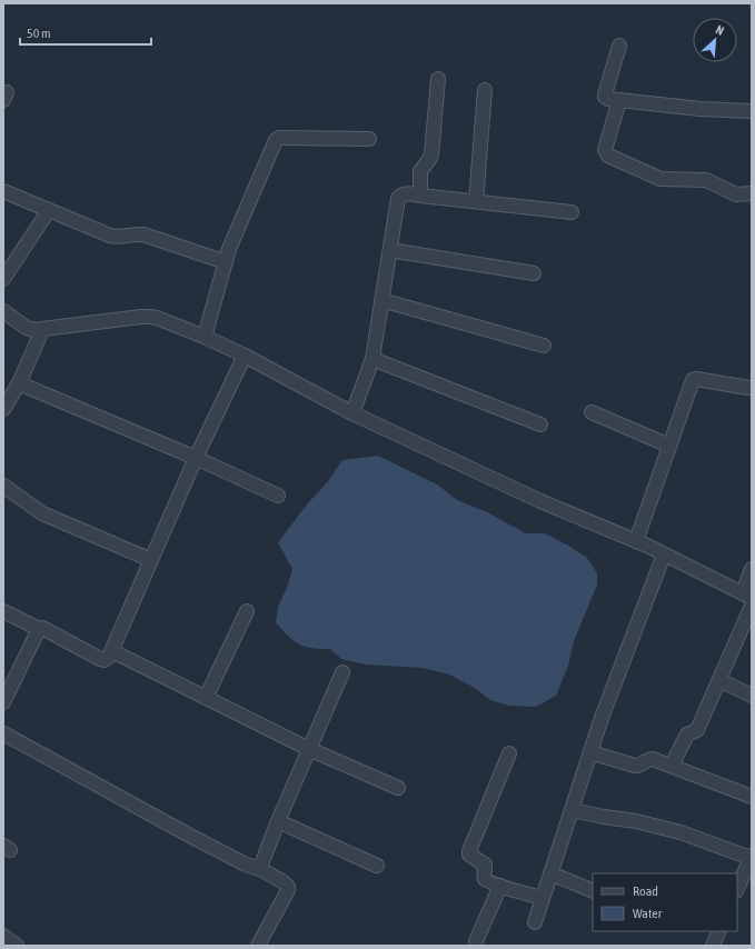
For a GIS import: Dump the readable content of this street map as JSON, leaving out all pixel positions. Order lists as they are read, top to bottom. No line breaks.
{"legend":["Road","Water"],"scale_bar":"50 m","north":"top right"}
